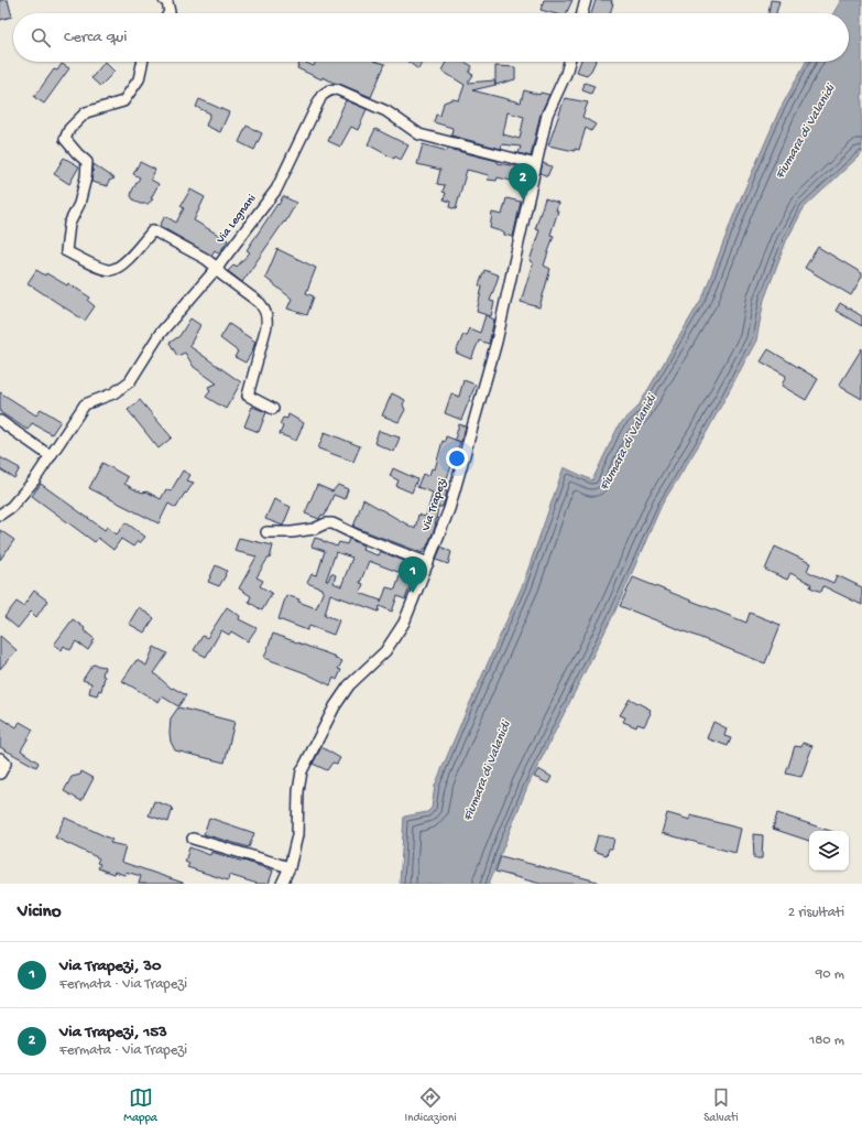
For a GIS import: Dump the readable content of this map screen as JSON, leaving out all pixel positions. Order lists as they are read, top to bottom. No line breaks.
{"streets":{"street":["Via Legnani","Via Trapezi"]},"crossings":[["Via Legnani","Via Trapezi"]],"water":["Fiumara di Valanidi"],"page":{"search":"Cerca qui","pins":["2","1"],"heading":["Vicino","2 risultati"],"list":[{"mark":"1","name":"Via Trapezi, 30","note":"Fermata · Via Trapezi","value":"90 m"},{"mark":"2","name":"Via Trapezi, 153","note":"Fermata · Via Trapezi","value":"180 m"}],"nav":["Mappa","Indicazioni","Salvati"]}}
